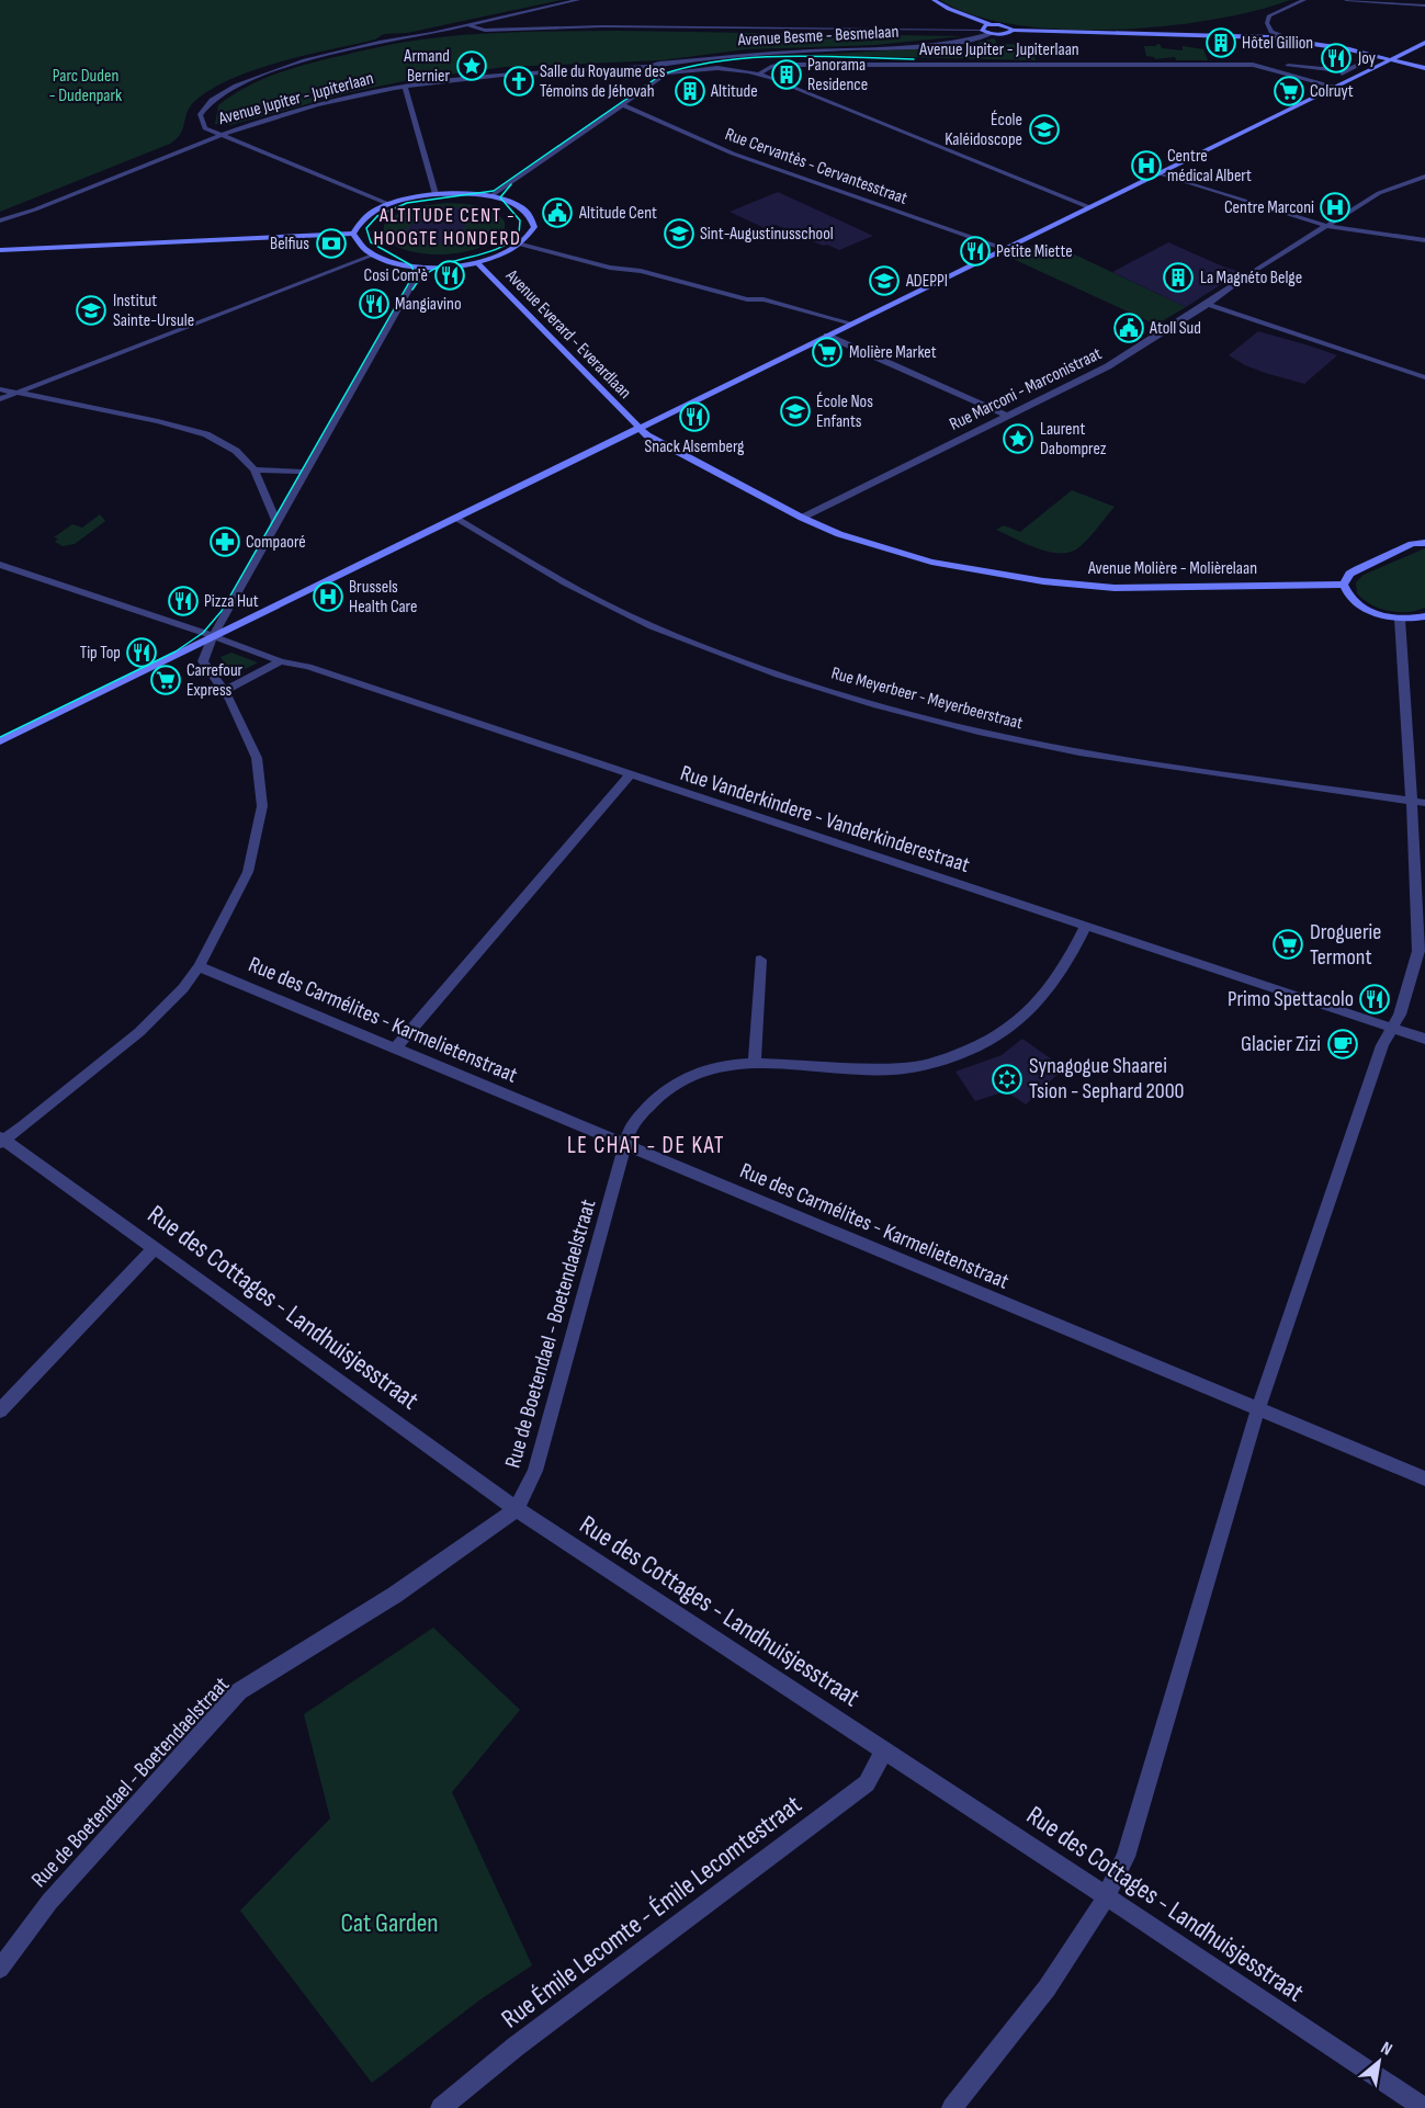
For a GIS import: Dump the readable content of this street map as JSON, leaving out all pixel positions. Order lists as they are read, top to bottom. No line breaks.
{"streets":{"main road":["Avenue Besme - Besmelaan","Avenue Everard - Everardlaan","Avenue Molière - Molièrelaan"],"street":["Avenue Jupiter - Jupiterlaan","Rue Cervantès - Cervantesstraat","Rue Marconi - Marconistraat","Rue Meyerbeer - Meyerbeerstraat","Rue Vanderkindere - Vanderkinderestraat","Rue des Carmélites - Karmelietenstraat","Rue des Cottages - Landhuisjesstraat","Rue de Boetendael - Boetendaelstraat","Rue Émile Lecomte - Émile Lecomtestraat"]},"crossings":[["Avenue Besme - Besmelaan","Avenue Jupiter - Jupiterlaan"],["Avenue Jupiter - Jupiterlaan","Rue Cervantès - Cervantesstraat"],["Avenue Everard - Everardlaan","Avenue Molière - Molièrelaan"],["Rue Marconi - Marconistraat","Avenue Molière - Molièrelaan"],["Rue Vanderkindere - Vanderkinderestraat","Rue de Boetendael - Boetendaelstraat"],["Rue des Carmélites - Karmelietenstraat","Rue de Boetendael - Boetendaelstraat"],["Rue des Cottages - Landhuisjesstraat","Rue de Boetendael - Boetendaelstraat"],["Rue des Cottages - Landhuisjesstraat","Rue Émile Lecomte - Émile Lecomtestraat"]],"districts":["ALTITUDE CENT - HOOGTE HONDERD","LE CHAT - DE KAT"],"parks":["Parc Duden - Dudenpark","Cat Garden"],"places":{"building":["Hôtel Gillion","Panorama Residence","Altitude","La Magnéto Belge"],"restaurant":["Joy","Petite Miette","Cosi Com'è","Mangiavino","Snack Alsemberg","Pizza Hut","Tip Top","Primo Spettacolo"],"place":["Armand Bernier","Laurent Dabomprez"],"church":["Salle du Royaume des Témoins de Jéhovah"],"supermarket":["Colruyt","Molière Market","Carrefour Express","Droguerie Termont"],"school or university":["École Kaléidoscope","Sint-Augustinusschool","ADEPPI","Institut Sainte-Ursule","École Nos Enfants"],"hospital":["Centre médical Albert","Centre Marconi","Brussels Health Care"],"public building":["Altitude Cent","Atoll Sud"],"bank":["Belfius"],"pharmacy":["Compaoré"],"cafe":["Glacier Zizi"],"synagogue":["Synagogue Shaarei Tsion - Sephard 2000"]},"north":"top right"}
